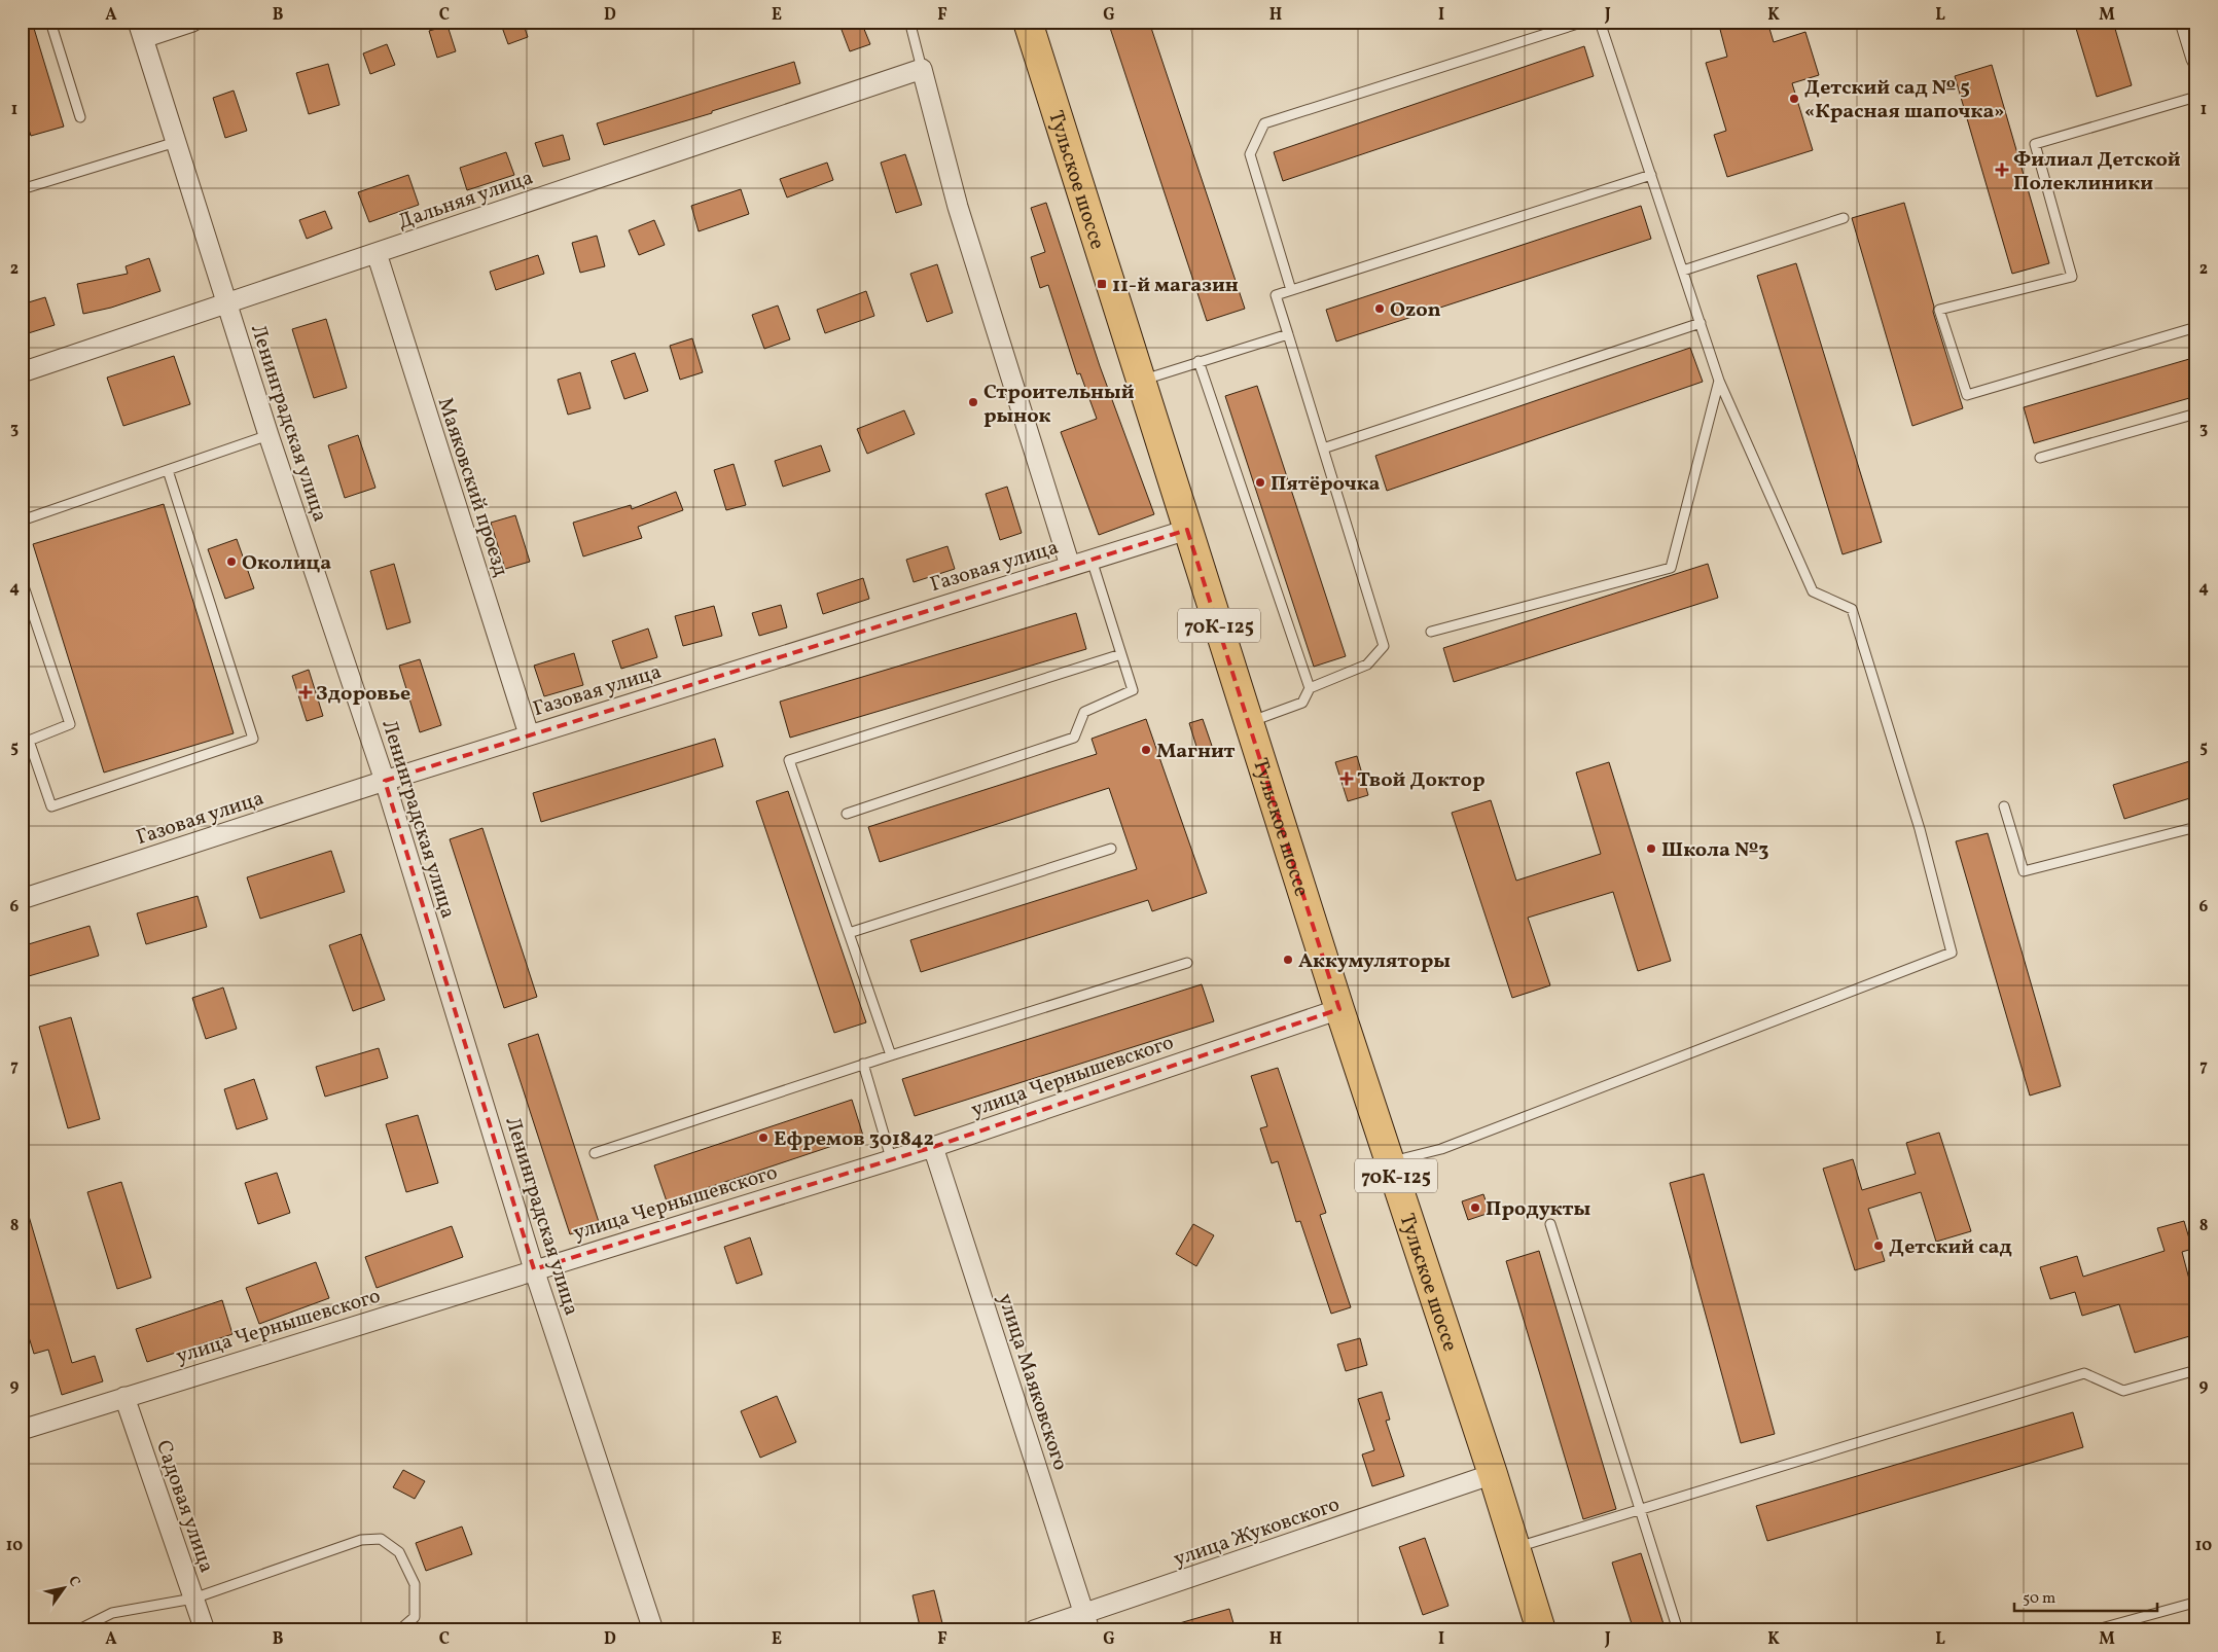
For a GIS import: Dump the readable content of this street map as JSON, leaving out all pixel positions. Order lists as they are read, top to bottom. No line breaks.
{"streets":{"main road":["Тульское шоссе","70К-125"],"street":["Дальняя улица","Ленинградская улица","Маяковский проезд","Газовая улица","улица Чернышевского","улица Маяковского","Садовая улица","улица Жуковского"]},"crossings":[["Тульское шоссе","Газовая улица"],["Тульское шоссе","улица Чернышевского"],["Тульское шоссе","улица Жуковского"],["Дальняя улица","Ленинградская улица"],["Дальняя улица","Маяковский проезд"],["Ленинградская улица","Газовая улица"],["Ленинградская улица","улица Чернышевского"],["Маяковский проезд","Газовая улица"],["улица Чернышевского","улица Маяковского"],["улица Чернышевского","Садовая улица"],["улица Маяковского","улица Жуковского"]],"places":{"other":["Детский сад № 5 «Красная шапочка»","Ozon","Строительный рынок","Пятёрочка","Околица","Магнит","Школа №3","Аккумуляторы","Ефремов 301842","Продукты","Детский сад"],"health":["Филиал Детской Полеклиники","Здоровье","Твой Доктор"],"transit":["11-й магазин"]},"scale_bar":"50 m","north":"top right","grid":{"columns":["A","B","C","D","E","F","G","H","I","J","K","L","M"],"rows":["1","2","3","4","5","6","7","8","9","10"]}}
